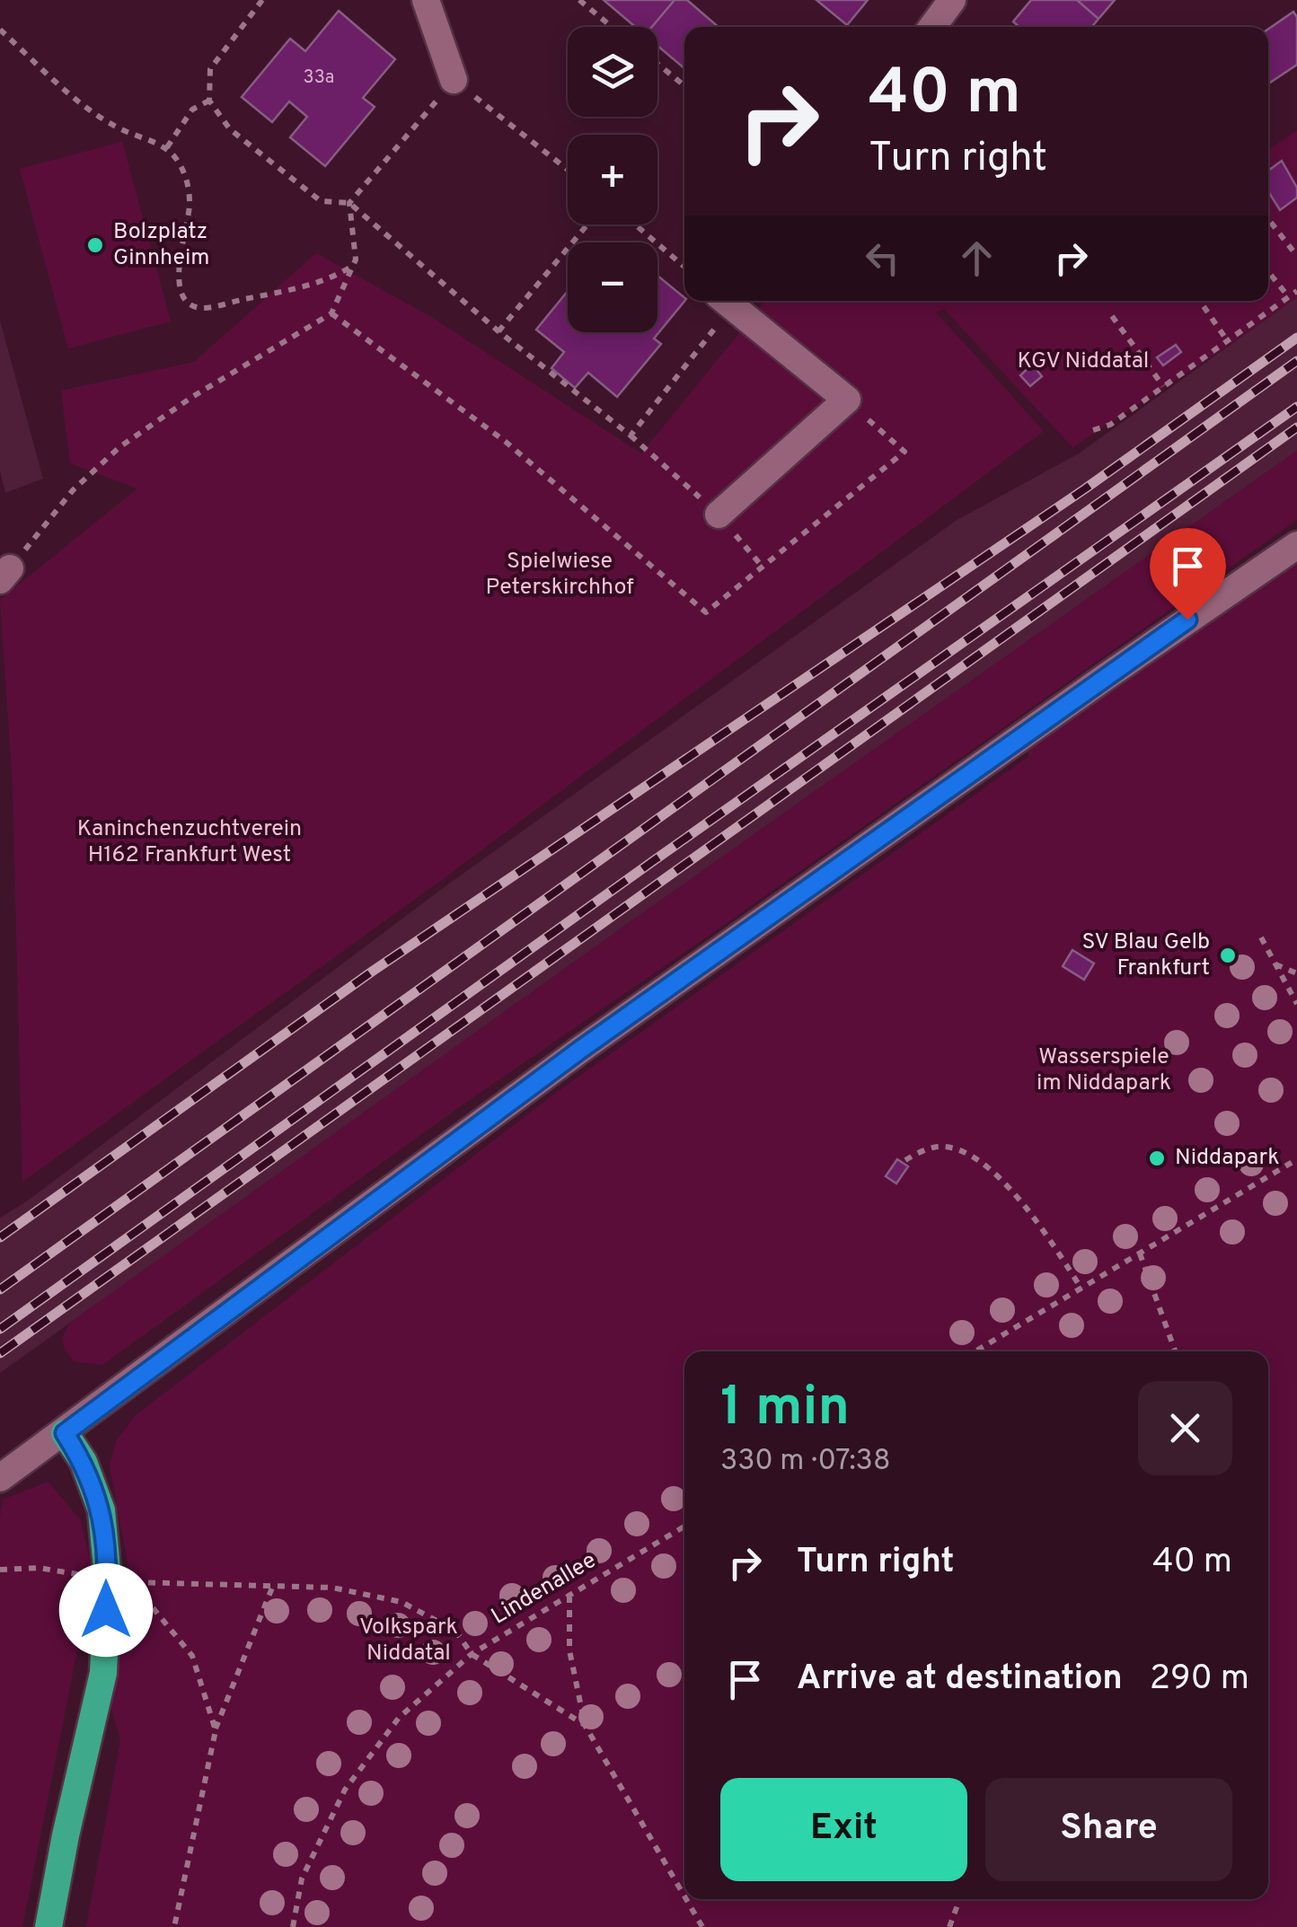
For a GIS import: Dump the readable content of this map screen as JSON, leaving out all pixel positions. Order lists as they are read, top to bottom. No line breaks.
{"streets":{"path":["Lindenallee"]},"parks":["KGV Niddatal","Spielwiese Peterskirchhof","Kaninchenzuchtverein H162 Frankfurt West","Wasserspiele im Niddapark","Volkspark Niddatal"],"places":["Bolzplatz Ginnheim","SV Blau Gelb Frankfurt","Niddapark"],"house_numbers":["33a"],"page":{"map_buttons":["+","−"],"turn":["40 m","Turn right"],"heading":["1 min","330 m · 07:38"],"list":[{"name":"Turn right","value":"40 m"},{"name":"Arrive at destination","value":"290 m"}],"buttons":["Exit","Share"]}}
